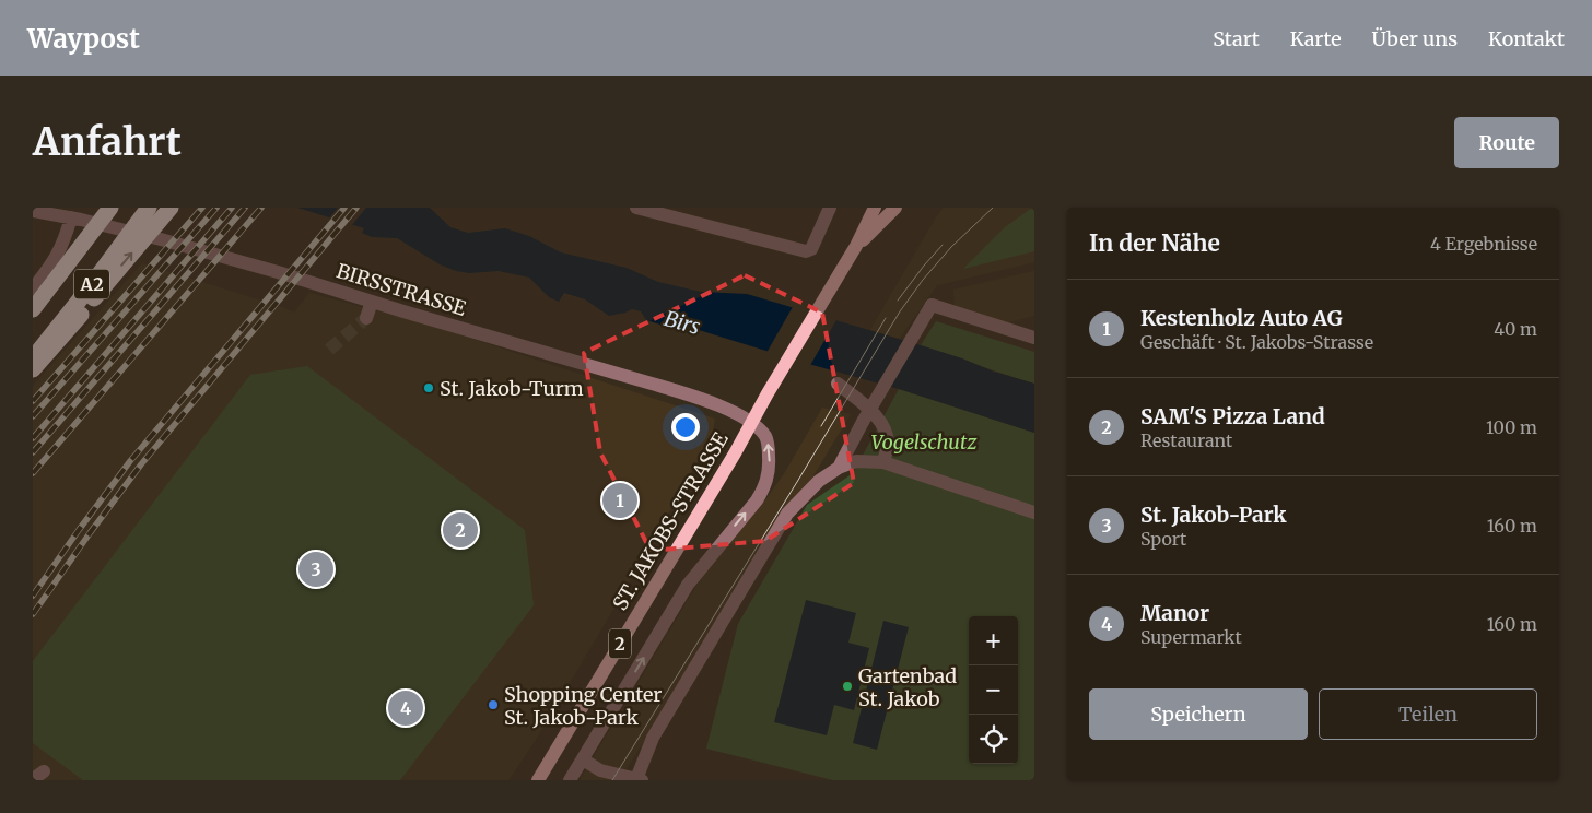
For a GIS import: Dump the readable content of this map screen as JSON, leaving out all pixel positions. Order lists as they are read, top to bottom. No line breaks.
{"streets":{"highway":["A2"],"main road":["ST. JAKOBS-STRASSE","2"],"street":["BIRSSTRASSE"]},"crossings":[["BIRSSTRASSE","ST. JAKOBS-STRASSE"],["ST. JAKOBS-STRASSE","2"]],"water":["Birs"],"parks":["Vogelschutz"],"places":["St. Jakob-Turm","Gartenbad St. Jakob","Shopping Center St. Jakob-Park"],"page":{"header":"Waypost","nav":["Start","Karte","Über uns","Kontakt"],"buttons":["Route",["Speichern","Teilen"]],"title":"Anfahrt","heading":["In der Nähe","4 Ergebnisse"],"list":[{"mark":"1","name":"Kestenholz Auto AG","note":"Geschäft · St. Jakobs-Strasse","value":"40 m"},{"mark":"2","name":"SAM'S Pizza Land","note":"Restaurant","value":"100 m"},{"mark":"3","name":"St. Jakob-Park","note":"Sport","value":"160 m"},{"mark":"4","name":"Manor","note":"Supermarkt","value":"160 m"}],"pins":["1","2","3","4"],"map_buttons":["+","−"]}}
